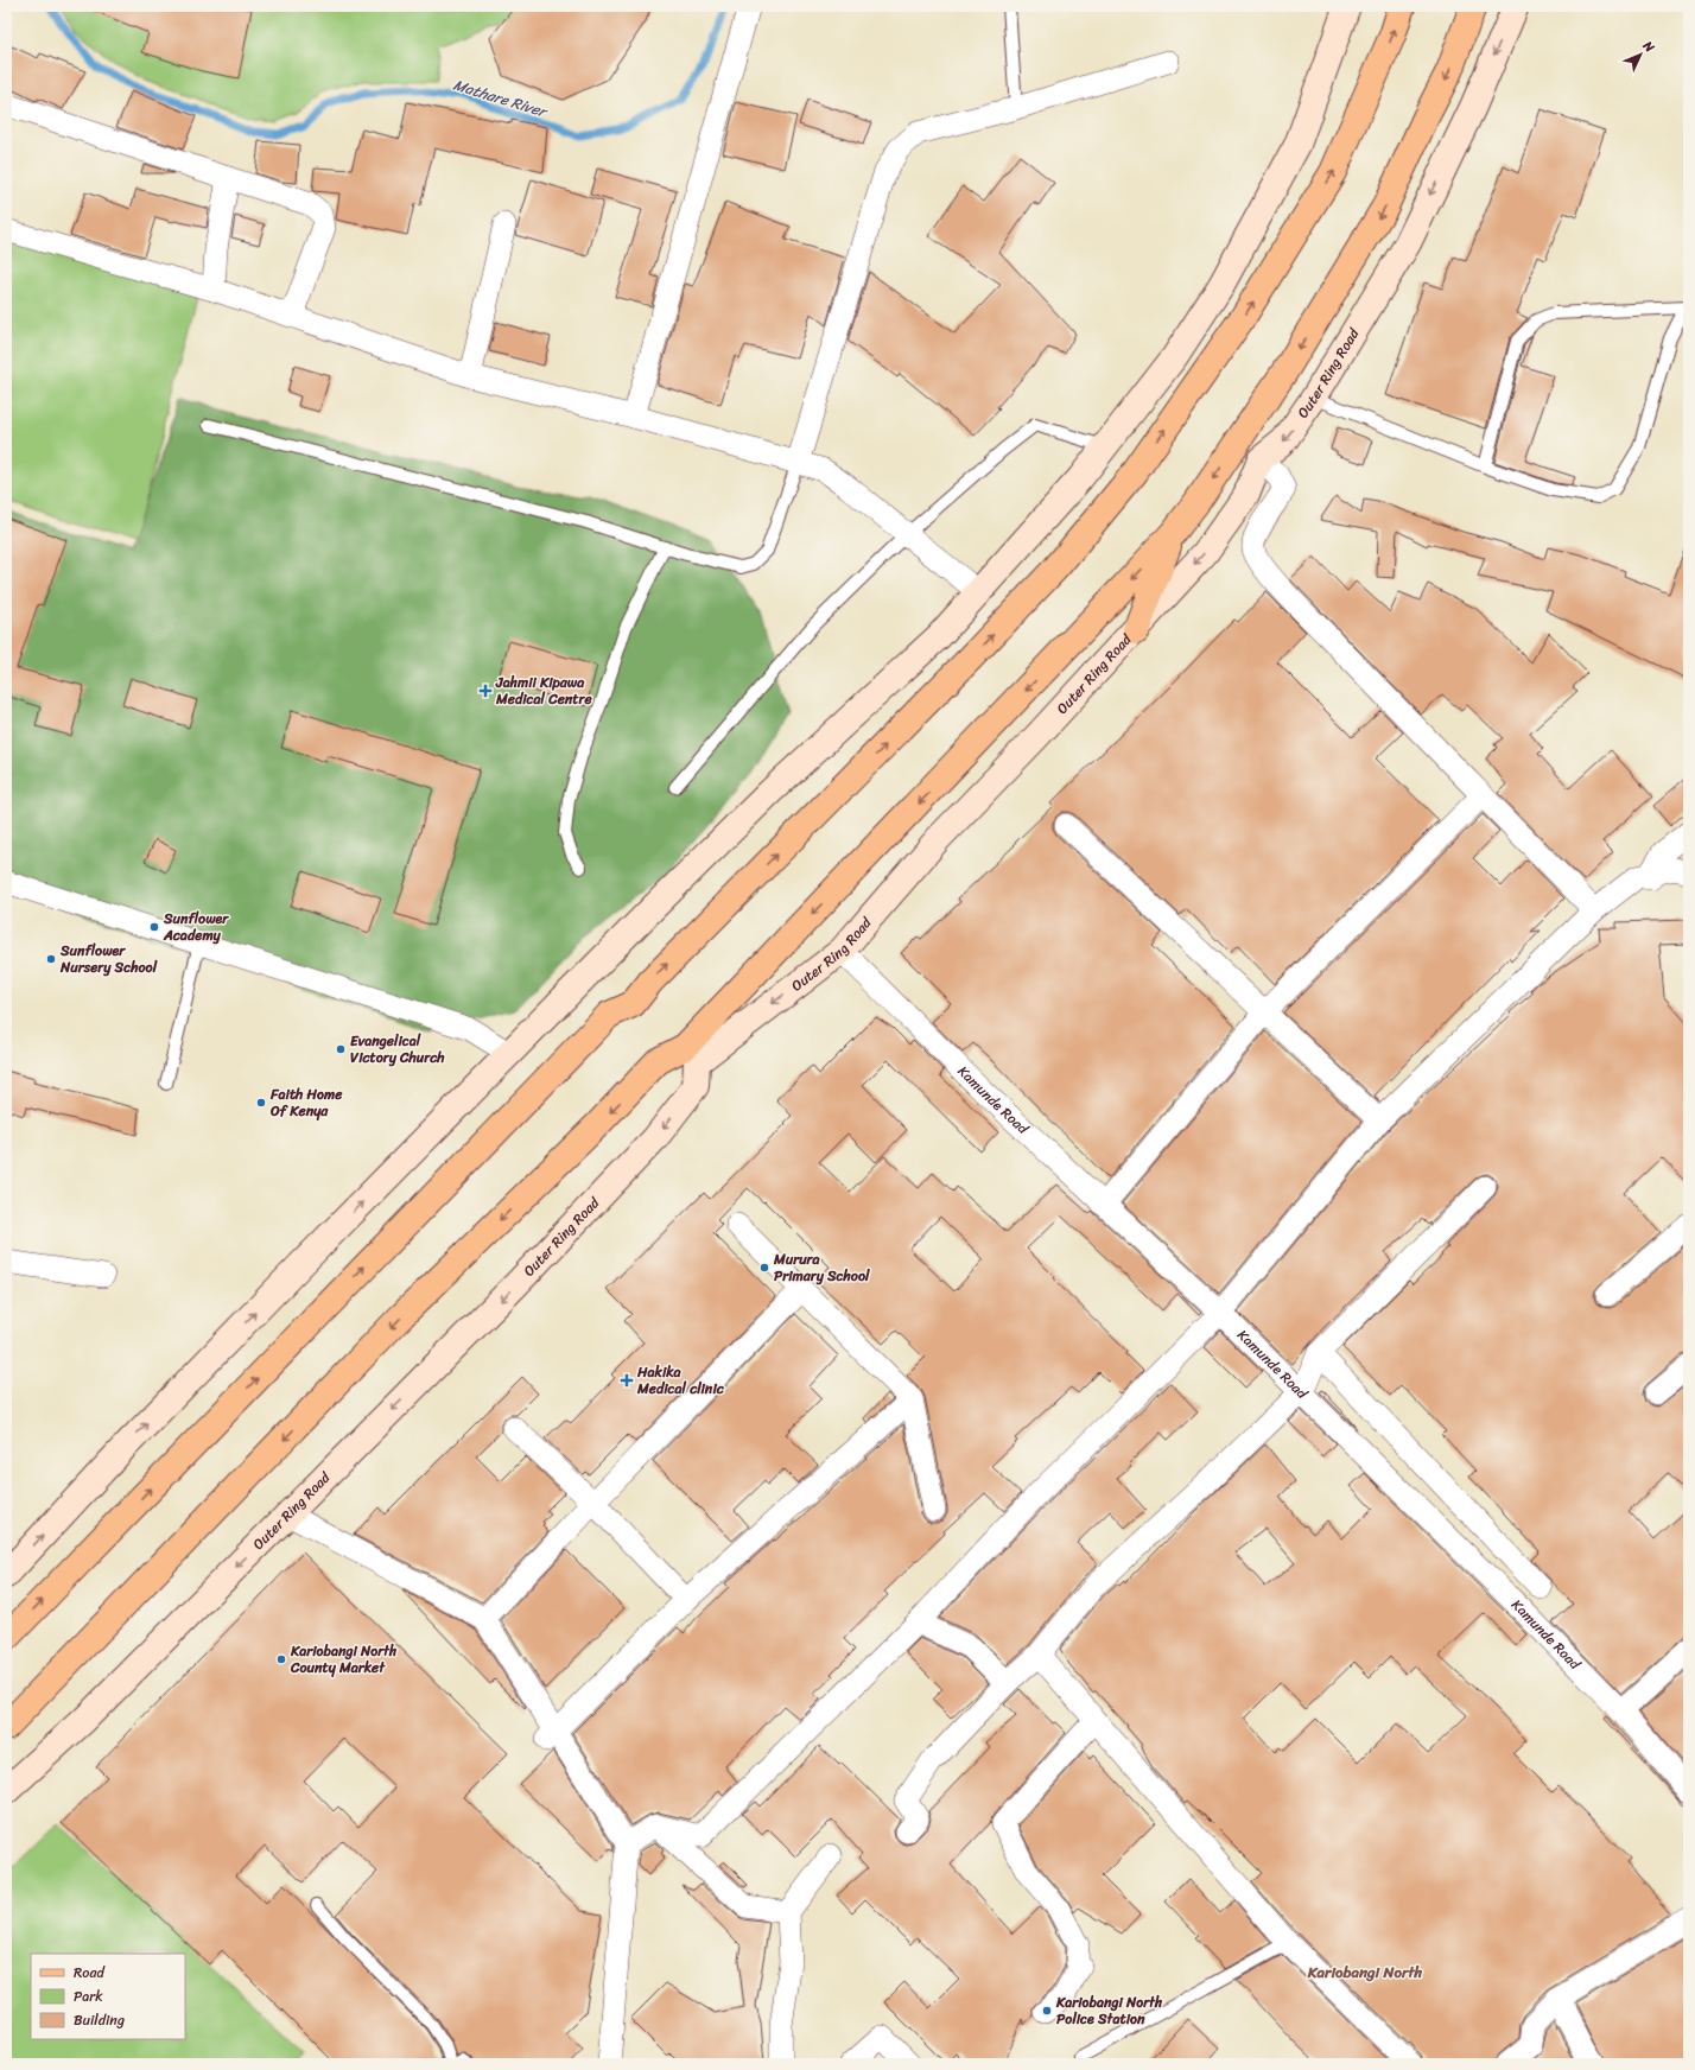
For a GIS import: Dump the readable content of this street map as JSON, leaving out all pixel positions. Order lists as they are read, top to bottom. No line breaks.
{"streets":{"main road":["Outer Ring Road"],"street":["Kamunde Road"]},"crossings":[["Outer Ring Road","Kamunde Road"]],"districts":["Kariobangi North"],"water":["Mathare River"],"places":{"health":["Jahmii Kipawa Medical Centre","Hakika Medical clinic"],"other":["Sunflower Academy","Sunflower Nursery School","Evangelical Victory Church","Faith Home Of Kenya","Murura Primary School","Kariobangi North County Market","Kariobangi North Police Station"]},"legend":["Road","Park","Building"],"north":"top right"}
